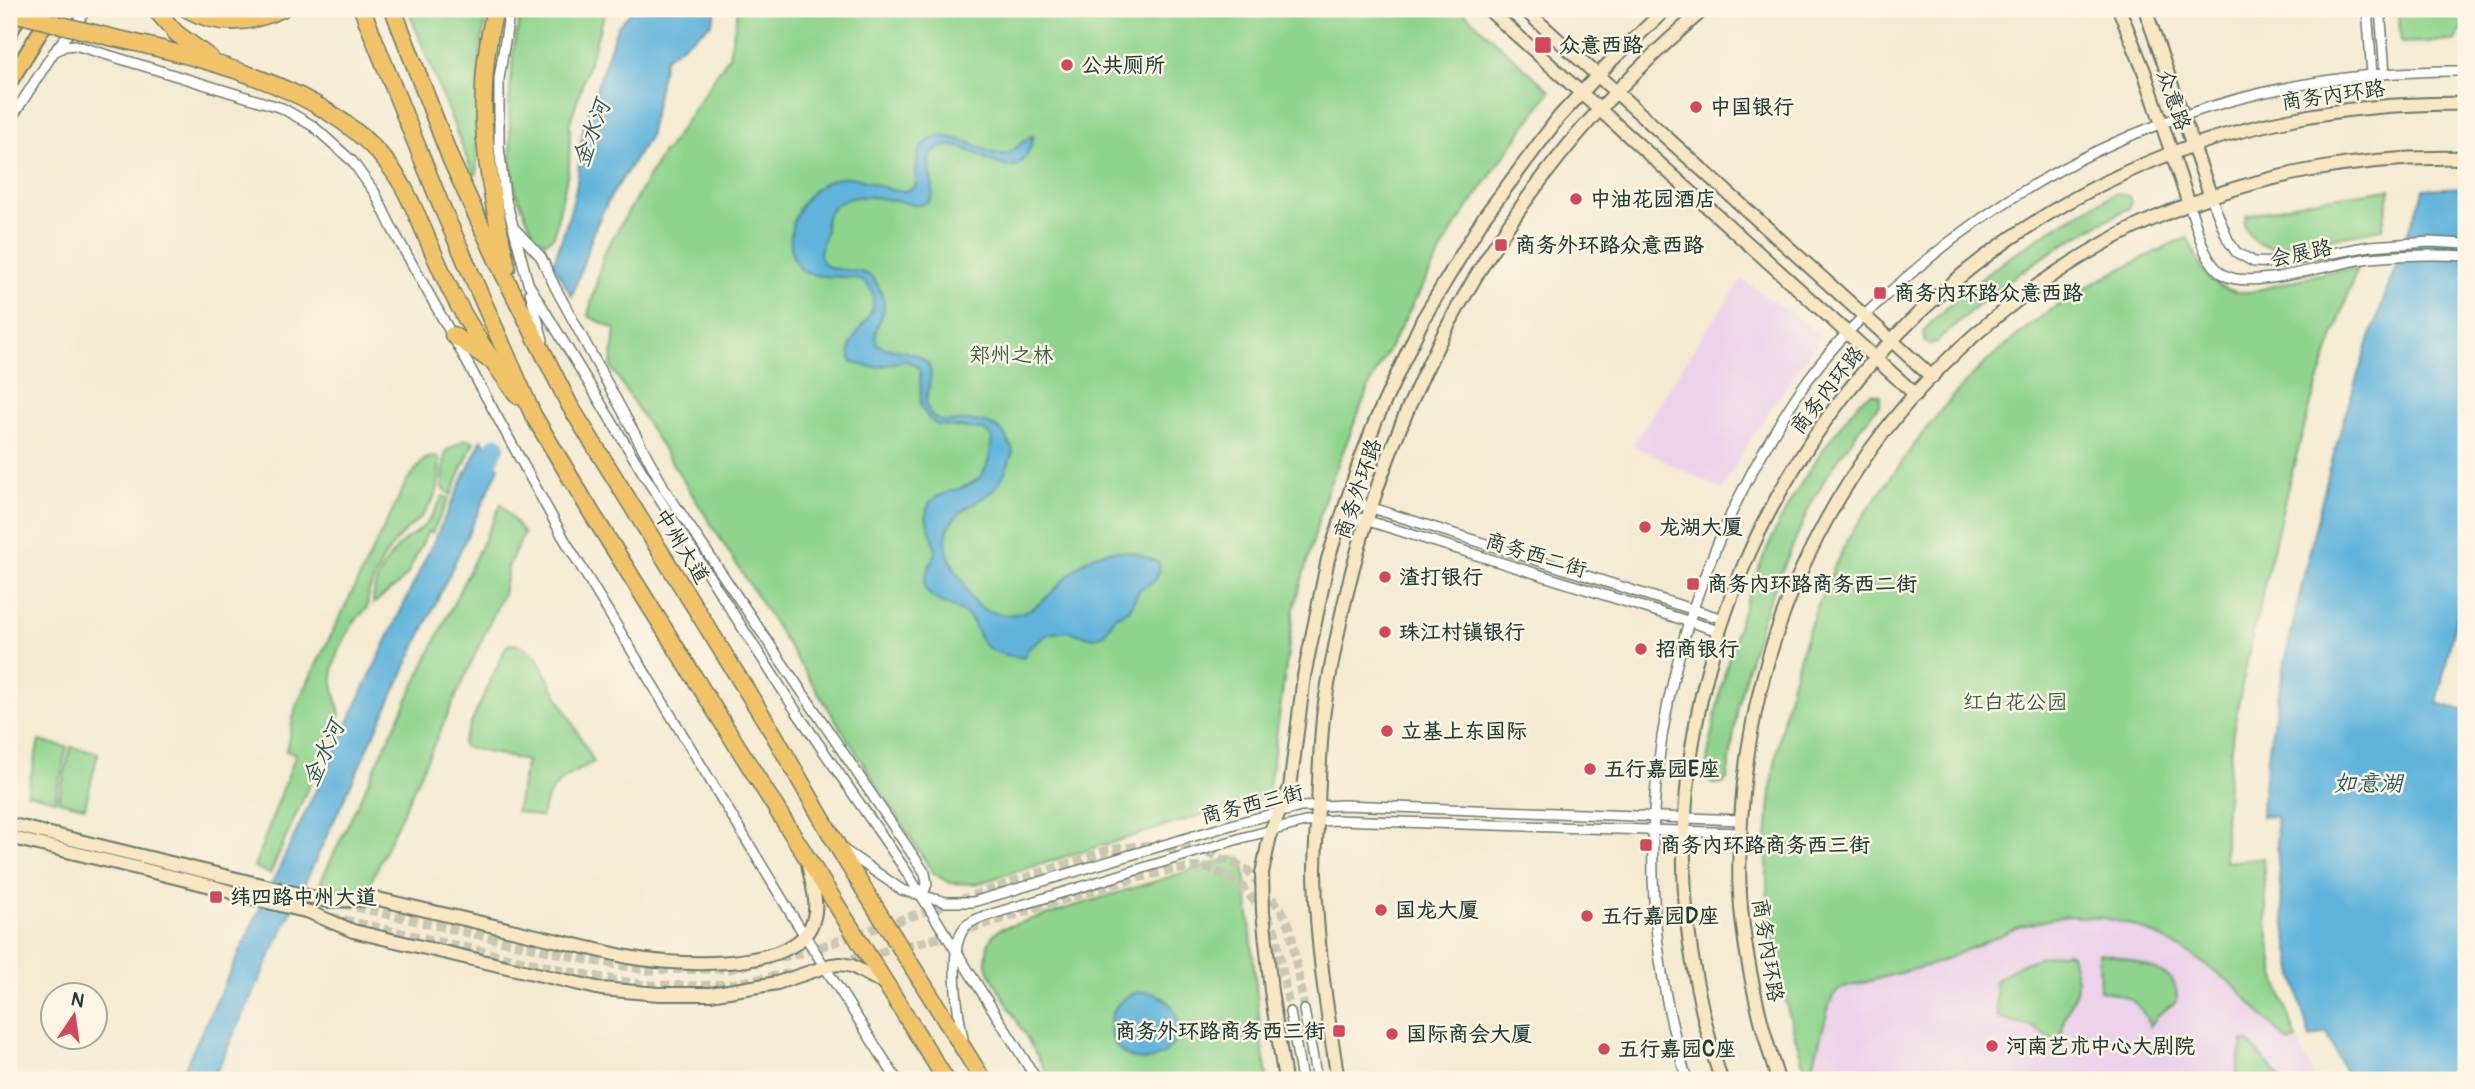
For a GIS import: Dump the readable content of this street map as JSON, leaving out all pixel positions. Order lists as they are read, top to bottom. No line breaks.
{"streets":{"highway":["中州大道"],"street":["商务内环路","众意路","会展路","商务外环路","商务西二街","商务西三街"]},"crossings":[["商务内环路","众意路"],["商务内环路","会展路"],["商务内环路","商务西二街"],["商务内环路","商务西三街"],["众意路","会展路"],["商务外环路","商务西二街"],["商务外环路","商务西三街"],["中州大道","商务西三街"]],"water":["金水河","如意湖"],"parks":["郑州之林","红白花公园"],"places":{"transit":["众意西路","商务外环路众意西路","商务内环路众意西路","商务内环路商务西二街","商务内环路商务西三街","纬四路中州大道","商务外环路商务西三街"],"other":["公共厕所","中国银行","中油花园酒店","龙湖大厦","渣打银行","珠江村镇银行","招商银行","立基上东国际","五行嘉园E座","国龙大厦","五行嘉园D座","国际商会大厦","河南艺术中心大剧院","五行嘉园C座"]},"north":"top"}
